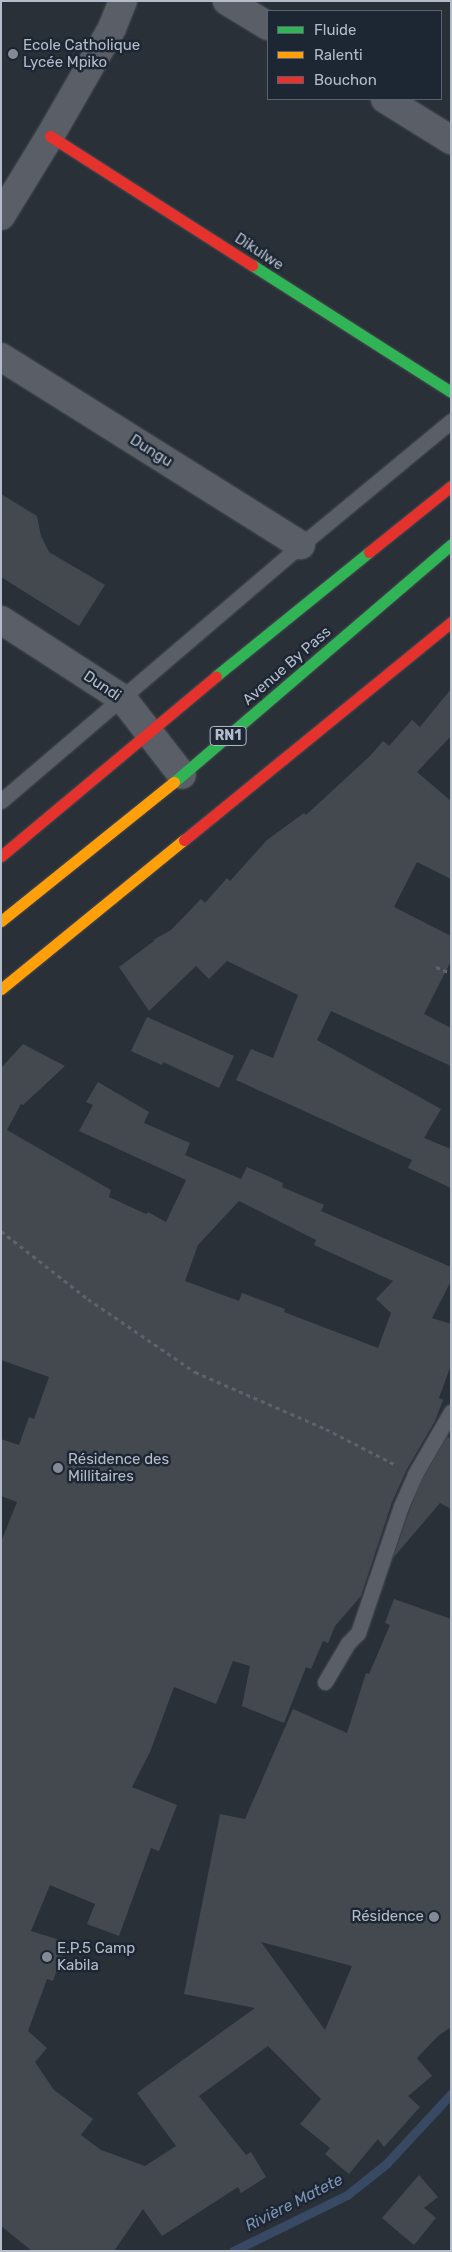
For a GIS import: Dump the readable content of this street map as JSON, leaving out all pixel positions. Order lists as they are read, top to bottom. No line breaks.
{"streets":{"main road":["Dikulwe","Avenue By Pass","RN1"],"street":["Dungu","Dundi"]},"crossings":[["Avenue By Pass","Dundi"]],"water":["Rivière Matete"],"places":["Ecole Catholique Lycée Mpiko","Résidence des Millitaires","Résidence","E.P.5 Camp Kabila"],"legend":["Fluide","Ralenti","Bouchon"]}
